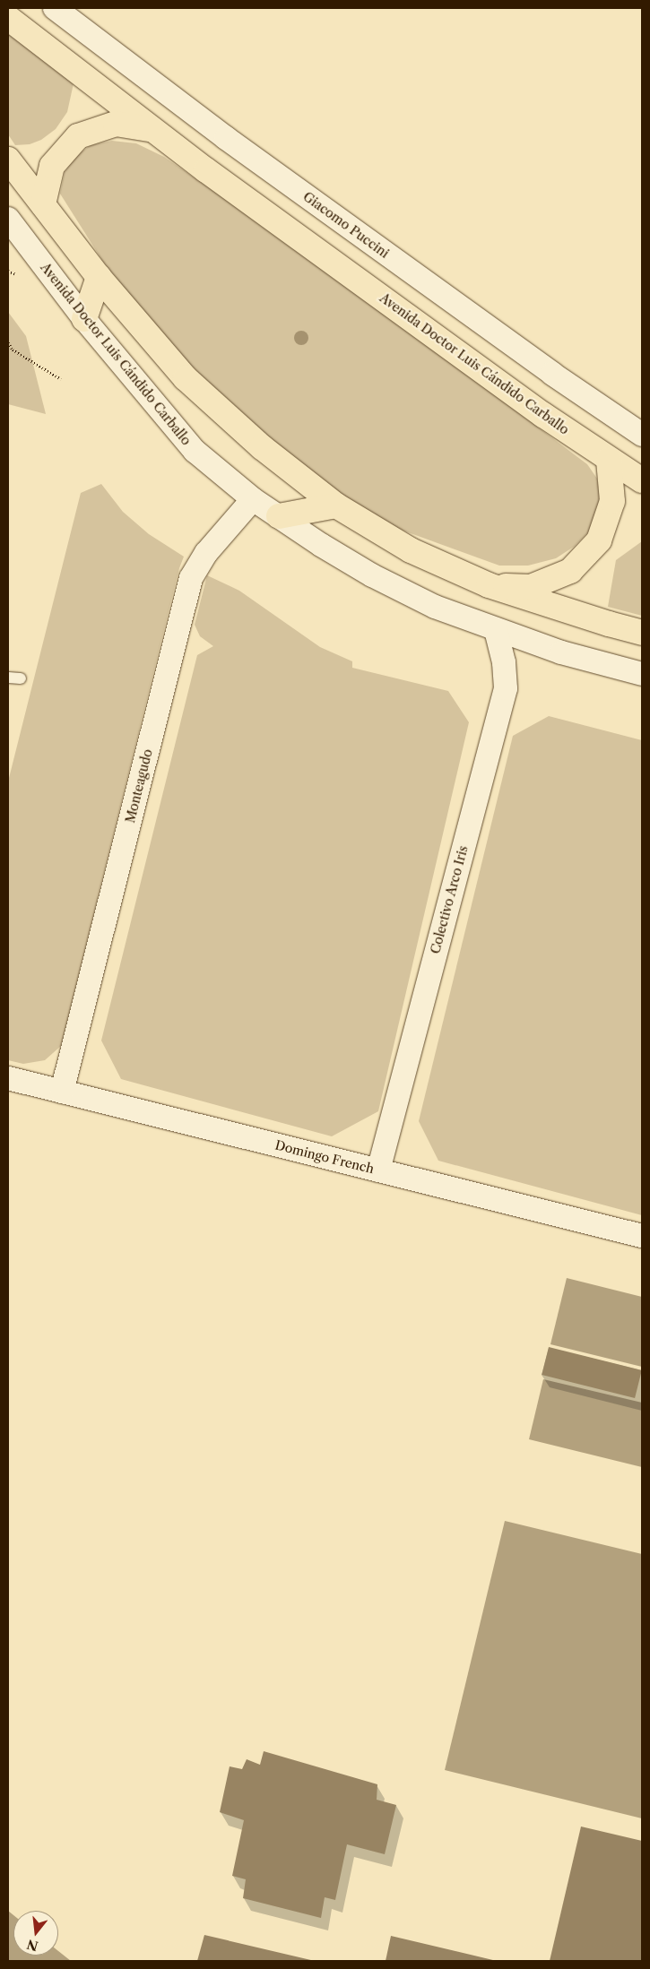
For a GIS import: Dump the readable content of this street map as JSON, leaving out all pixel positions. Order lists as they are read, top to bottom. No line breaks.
{"streets":{"main road":["Avenida Doctor Luis Cándido Carballo"],"street":["Giacomo Puccini","Monteagudo","Colectivo Arco Iris","Domingo French"]},"crossings":[["Avenida Doctor Luis Cándido Carballo","Monteagudo"],["Avenida Doctor Luis Cándido Carballo","Colectivo Arco Iris"],["Monteagudo","Domingo French"],["Colectivo Arco Iris","Domingo French"]],"north":"bottom"}
